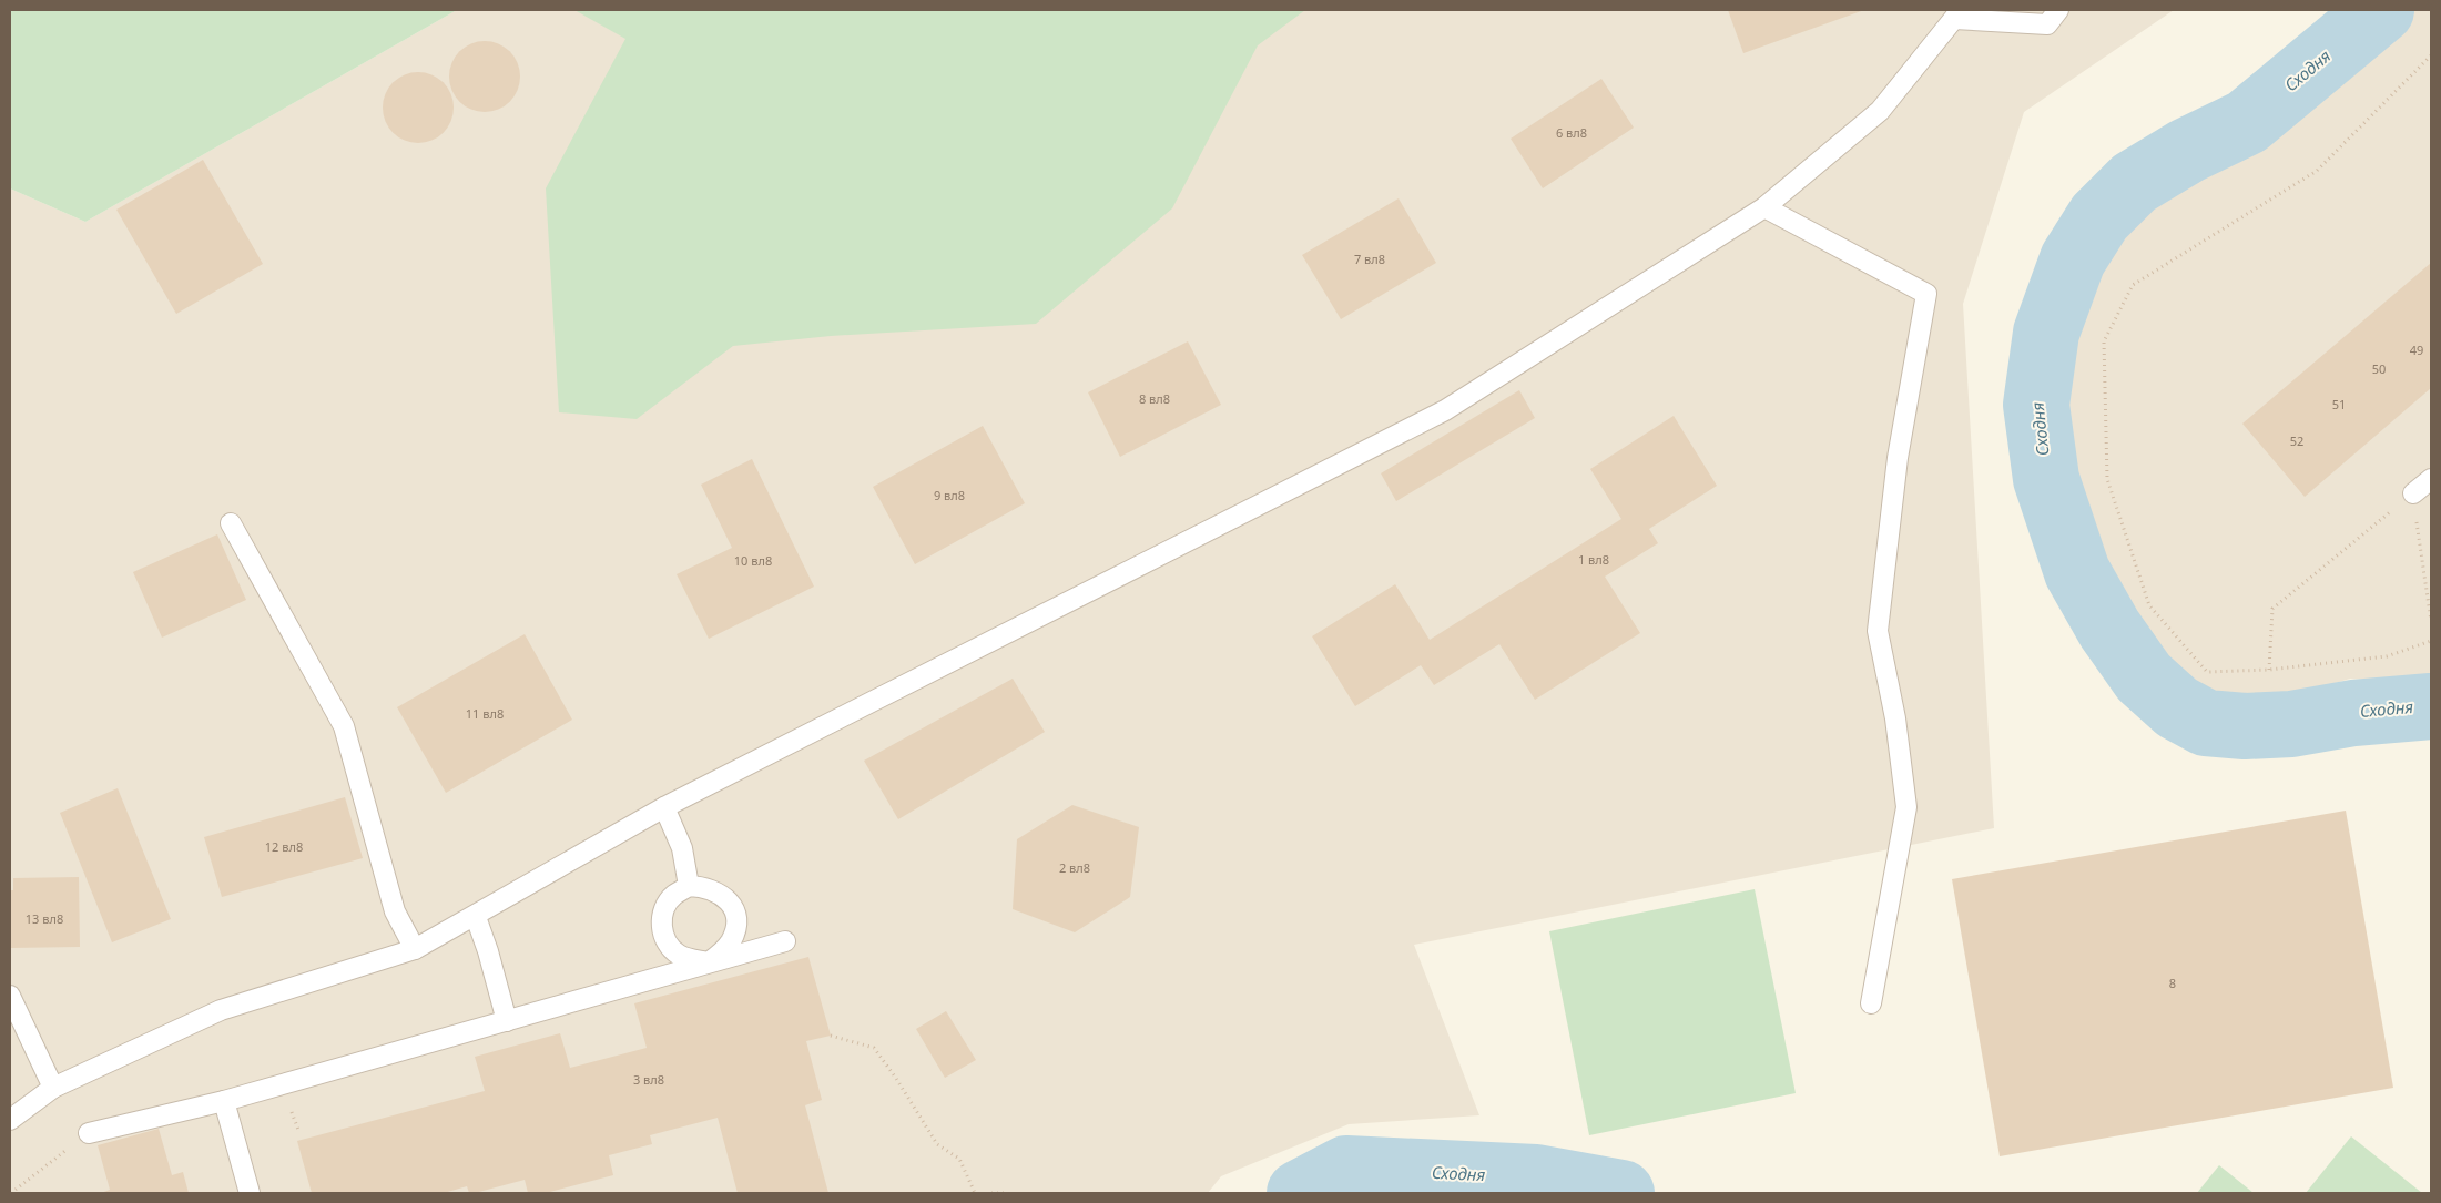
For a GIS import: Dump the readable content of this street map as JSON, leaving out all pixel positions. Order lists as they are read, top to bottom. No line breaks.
{"water":["Сходня"],"house_numbers":["6 вл8","7 вл8","49","50","8 вл8","51","52","9 вл8","1 вл8","10 вл8","11 вл8","12 вл8","2 вл8","13 вл8","8","3 вл8"]}
